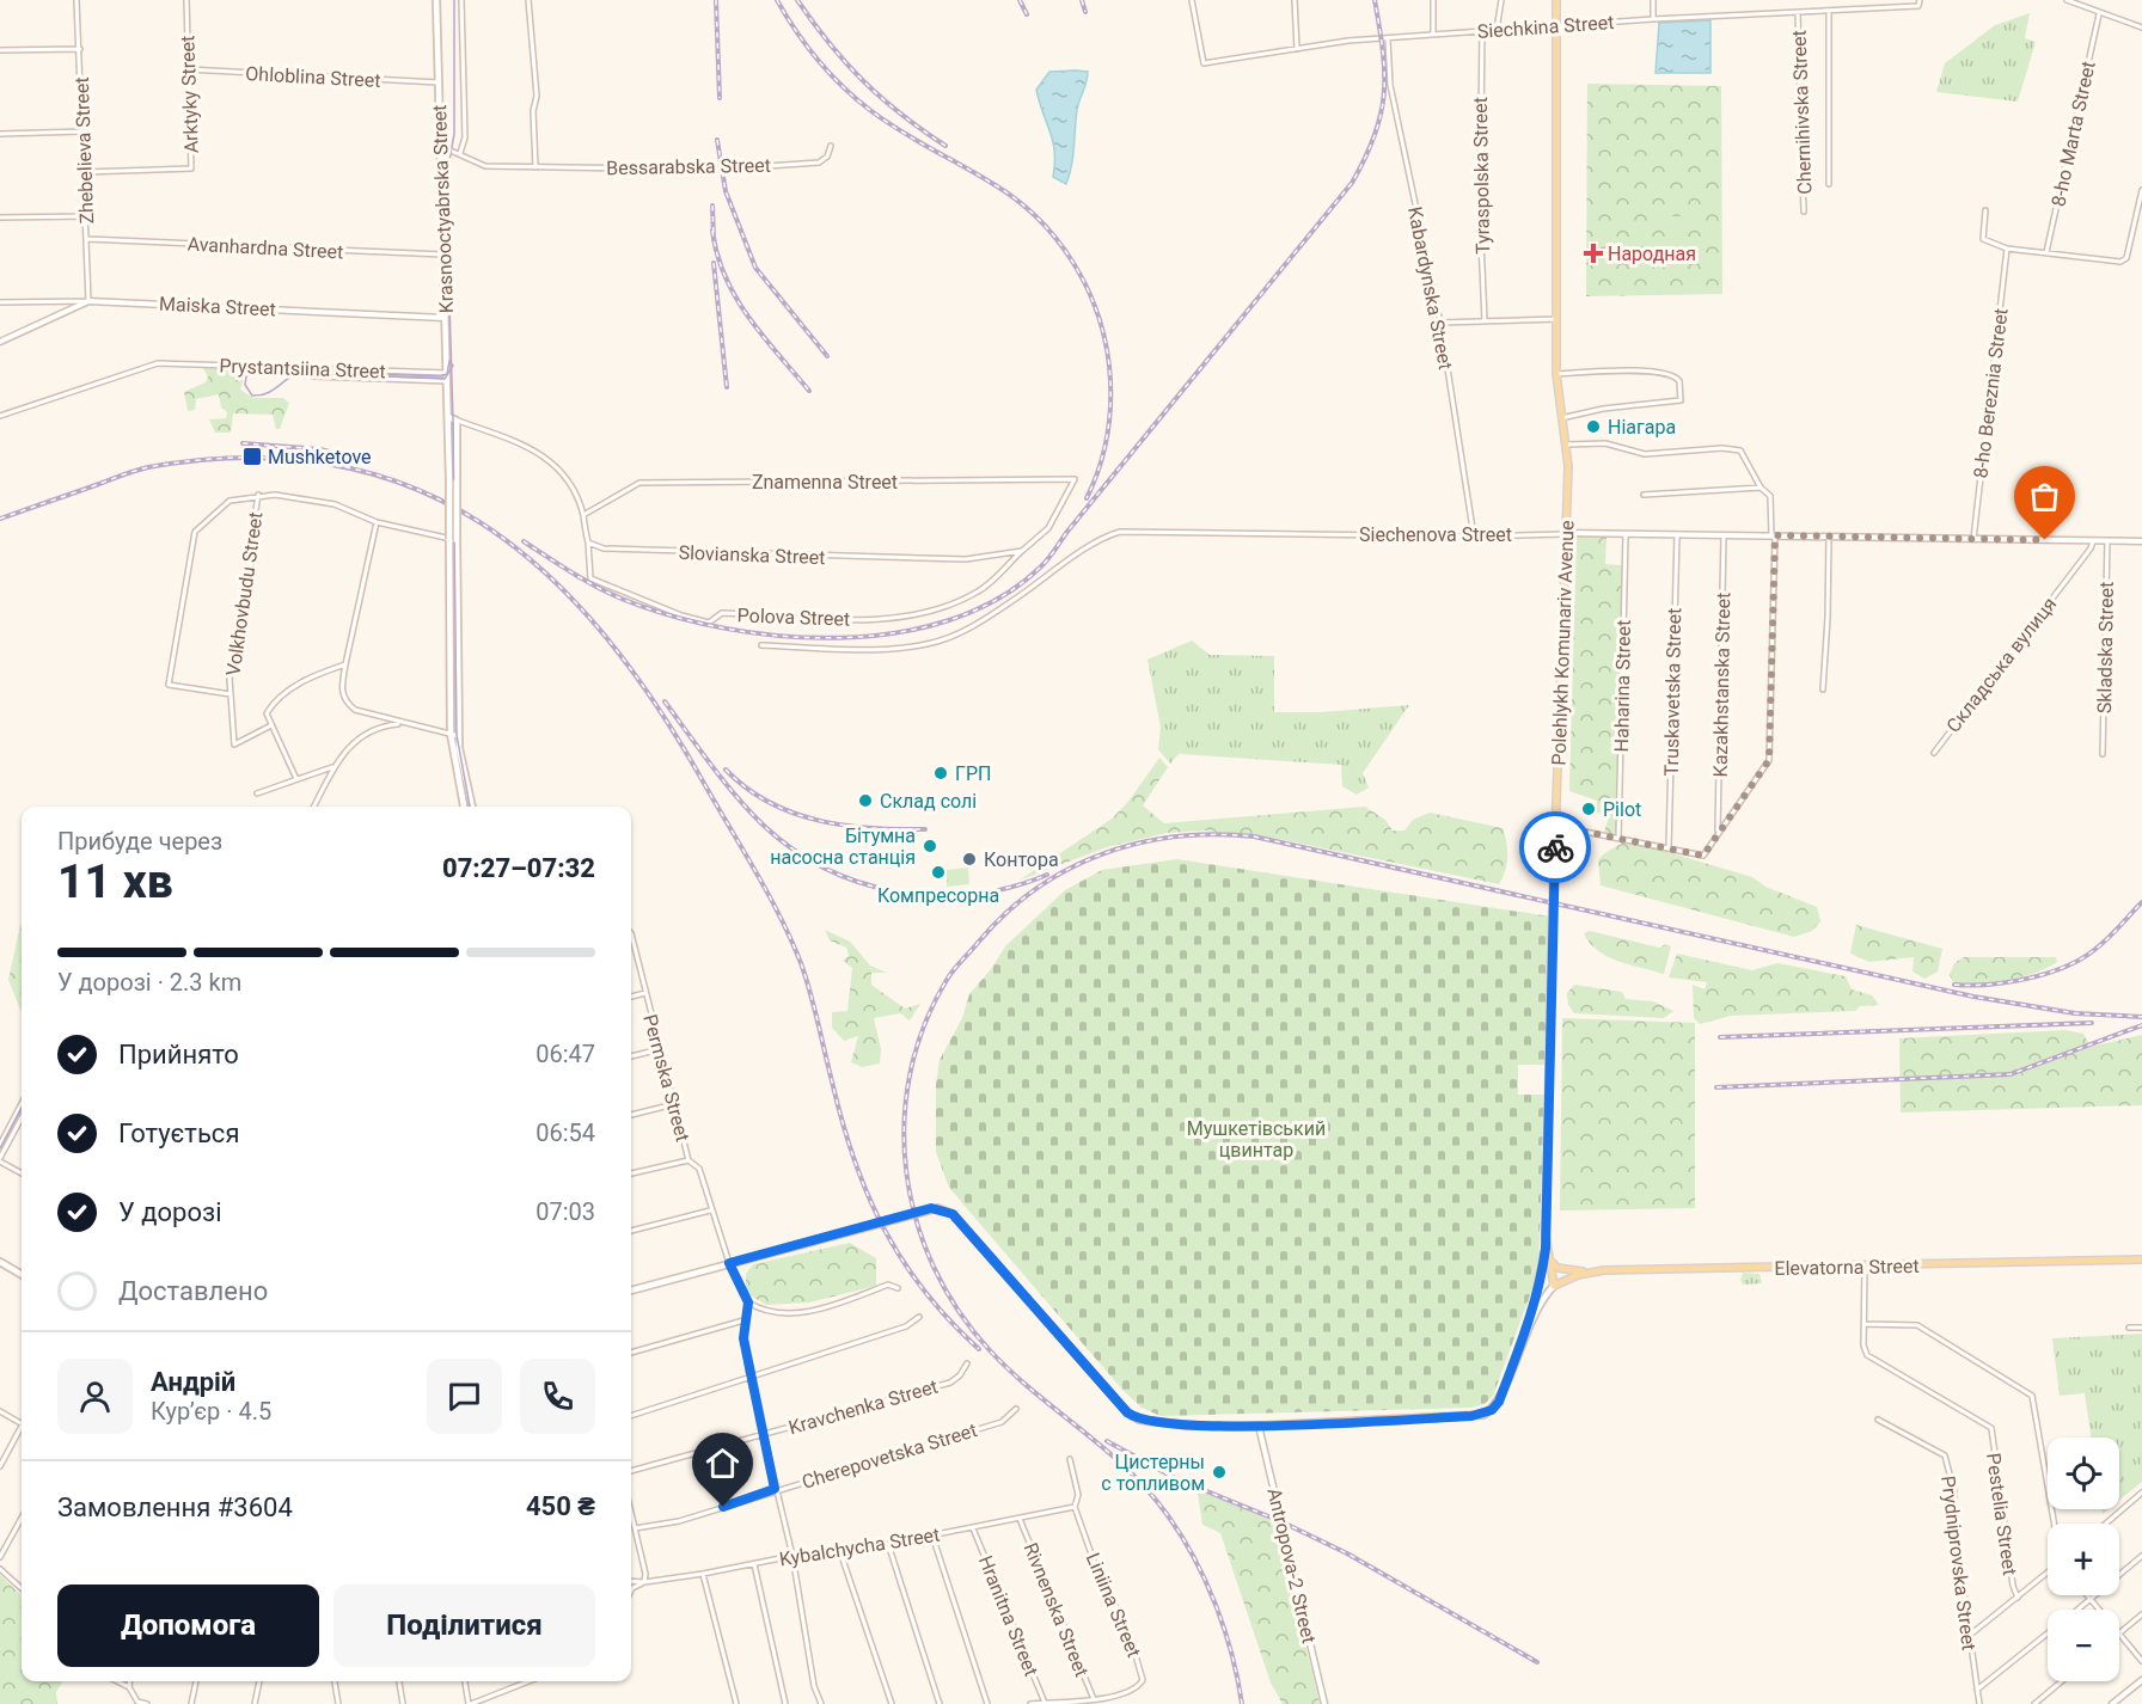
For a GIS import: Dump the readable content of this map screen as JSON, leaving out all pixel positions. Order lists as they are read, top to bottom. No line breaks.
{"streets":{"main road":["Krasnooctyabrska Street","Polehlykh Komunariv Avenue","Elevatorna Street"],"street":["Siechkina Street","Ohloblina Street","Arktyky Street","Chernihivska Street","8-ho Marta Street","Zhebelieva Street","Bessarabska Street","Tyraspolska Street","Avanhardna Street","Kabardynska Street","Maiska Street","Prystantsiina Street","8-ho Bereznia Street","Znamenna Street","Siechenova Street","Slovianska Street","Volkhovbudu Street","Polova Street","Skladska Street","Складська вулиця","Kazakhstanska Street","Haharina Street","Truskavetska Street","Permska Street","Kravchenka Street","Cherepovetska Street","Pestelia Street","Kybalchycha Street","Prydniprovska Street","Antropova-2 Street","Liniina Street","Rivnenska Street","Hranitna Street"]},"crossings":[["Siechkina Street","Chernihivska Street"],["Siechkina Street","Tyraspolska Street"],["Siechkina Street","Kabardynska Street"],["Siechkina Street","Polehlykh Komunariv Avenue"],["Ohloblina Street","Arktyky Street"],["Ohloblina Street","Krasnooctyabrska Street"],["Arktyky Street","Zhebelieva Street"],["Zhebelieva Street","Avanhardna Street"],["Zhebelieva Street","Maiska Street"],["Bessarabska Street","Krasnooctyabrska Street"],["Krasnooctyabrska Street","Avanhardna Street"],["Krasnooctyabrska Street","Maiska Street"],["Krasnooctyabrska Street","Prystantsiina Street"],["Krasnooctyabrska Street","Volkhovbudu Street"],["Kabardynska Street","Siechenova Street"],["8-ho Bereznia Street","Siechenova Street"],["Znamenna Street","Slovianska Street"],["Znamenna Street","Polova Street"],["Siechenova Street","Polehlykh Komunariv Avenue"],["Siechenova Street","Skladska Street"],["Siechenova Street","Складська вулиця"],["Siechenova Street","Kazakhstanska Street"],["Siechenova Street","Haharina Street"],["Siechenova Street","Truskavetska Street"],["Slovianska Street","Polova Street"],["Polehlykh Komunariv Avenue","Elevatorna Street"],["Kybalchycha Street","Liniina Street"],["Kybalchycha Street","Rivnenska Street"],["Kybalchycha Street","Hranitna Street"],["Liniina Street","Rivnenska Street"],["Liniina Street","Hranitna Street"]],"parks":["Мушкетівський цвинтар"],"places":{"health":["Народная"],"other":["Ніагара","ГРП","Склад солі","Pilot","Бітумна насосна станція","Контора","Компресорна","Цистерны с топливом"],"transit":["Mushketove"]},"page":{"heading":["11 хв","Прибуде через","07:27–07:32"],"panel":["Андрій","Кур’єр · 4.5","Замовлення #3604","450 ₴"],"bar":"У дорозі · 2.3 km","list":[["Прийнято","06:47"],["Готується","06:54"],["У дорозі","07:03"],"Доставлено"],"map_buttons":["+","−"],"buttons":["Допомога","Поділитися"]}}
